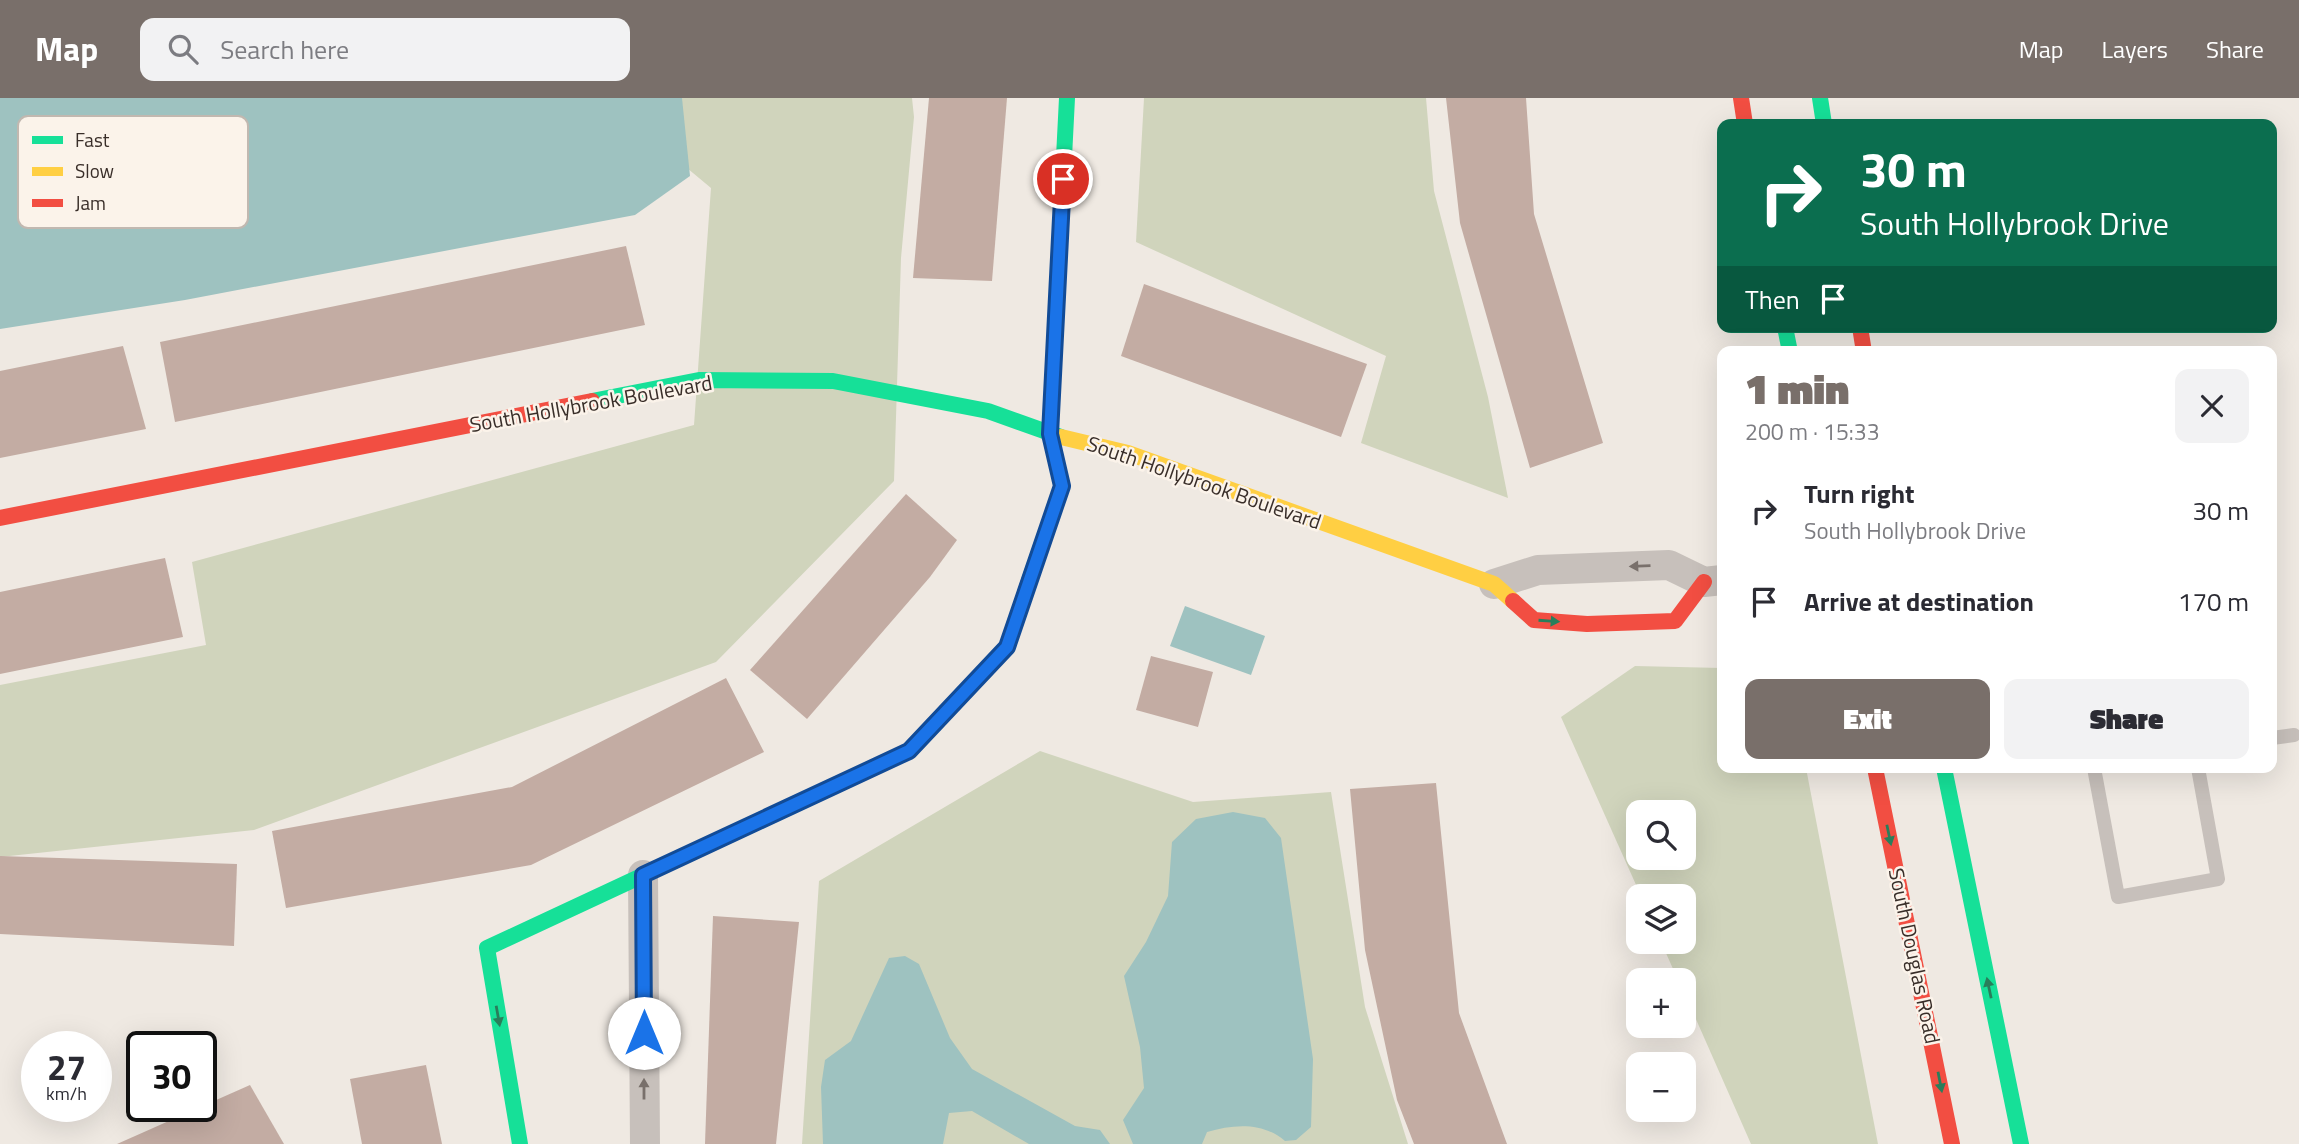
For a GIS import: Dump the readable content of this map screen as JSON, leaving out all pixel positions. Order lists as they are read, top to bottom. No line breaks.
{"streets":{"street":["South Hollybrook Boulevard","South Douglas Road"]},"legend":["Fast","Slow","Jam"],"page":{"header":"Map","search":"Search here","nav":["Map","Layers","Share"],"turn":["30 m","South Hollybrook Drive"],"then":"Then","heading":["1 min","200 m · 15:33"],"list":[{"name":"Turn right","note":"South Hollybrook Drive","value":"30 m"},{"name":"Arrive at destination","value":"170 m"}],"buttons":["Exit","Share"],"map_buttons":["+","−"],"speed":"27 km/h","limit":"30"}}
